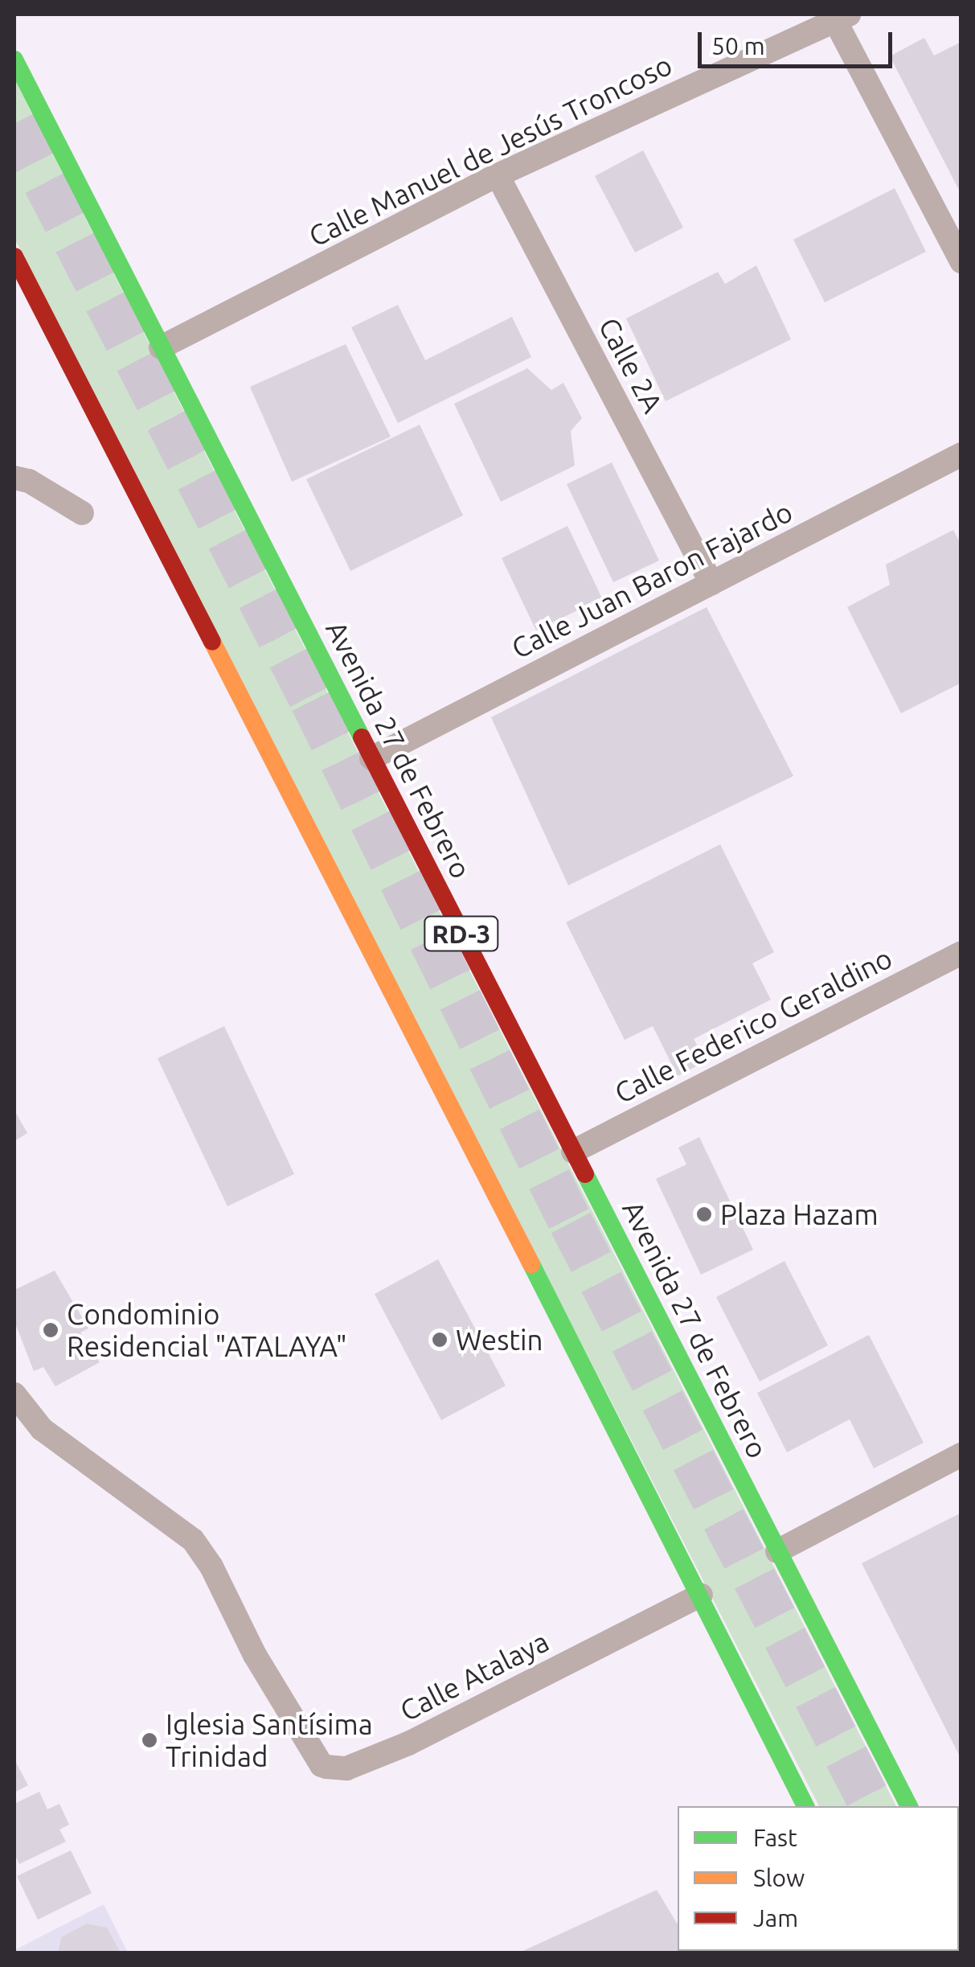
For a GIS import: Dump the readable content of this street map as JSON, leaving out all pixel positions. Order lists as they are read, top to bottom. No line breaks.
{"streets":{"main road":["Avenida 27 de Febrero","RD-3"],"street":["Calle Manuel de Jesús Troncoso","Calle 2A","Calle Juan Baron Fajardo","Calle Federico Geraldino","Calle Atalaya"]},"crossings":[["Calle Manuel de Jesús Troncoso","Calle 2A"],["Calle Manuel de Jesús Troncoso","Avenida 27 de Febrero"],["Calle 2A","Calle Juan Baron Fajardo"],["Calle Juan Baron Fajardo","Avenida 27 de Febrero"],["Avenida 27 de Febrero","Calle Federico Geraldino"]],"places":["Plaza Hazam","Condominio Residencial \"ATALAYA\"","Westin","Iglesia Santísima Trinidad"],"legend":["Fast","Slow","Jam"],"scale_bar":"50 m"}
